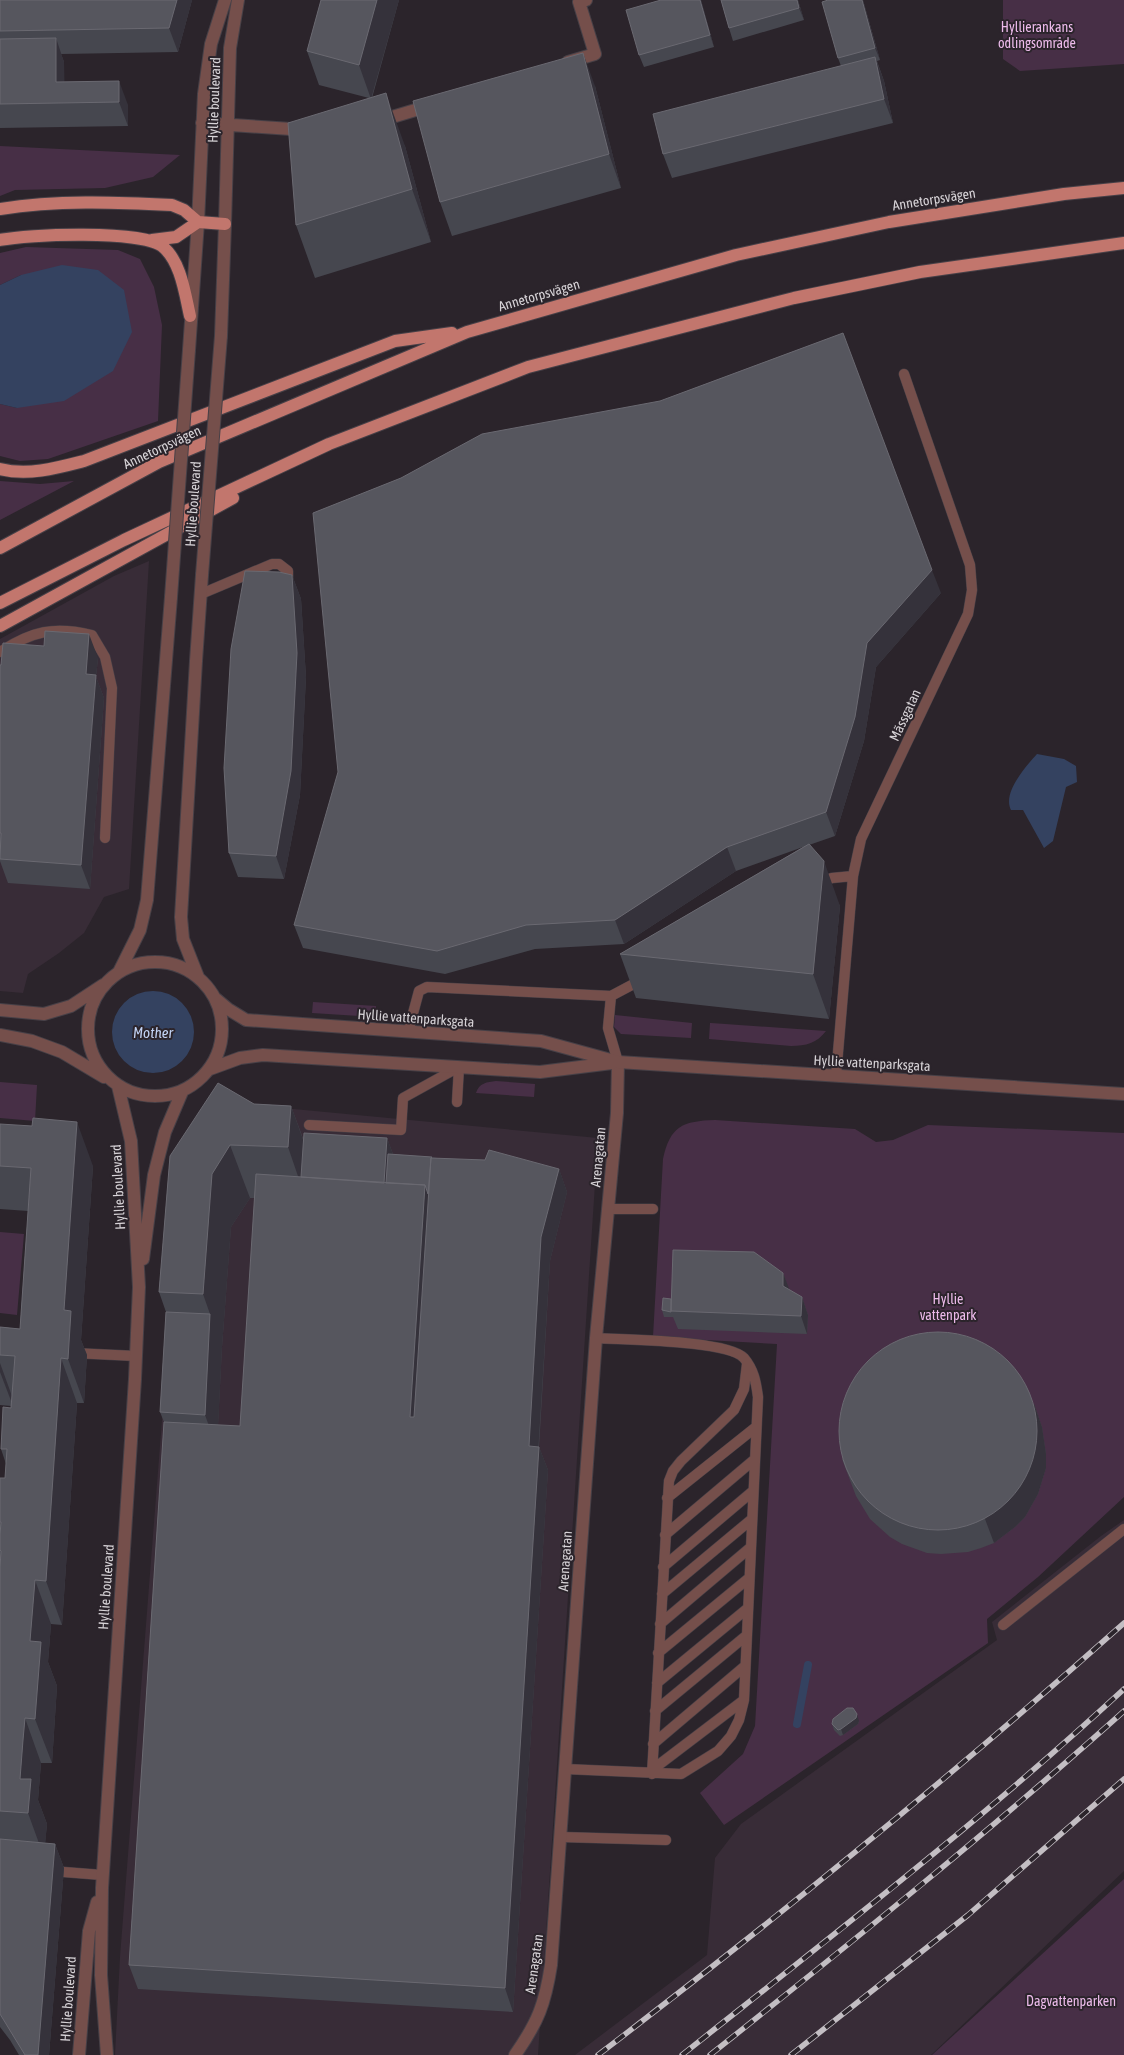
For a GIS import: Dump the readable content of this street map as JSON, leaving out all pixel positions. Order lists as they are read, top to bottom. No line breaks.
{"streets":{"main road":["Annetorpsvägen"],"street":["Hyllie boulevard","Hyllie vattenparksgata","Arenagatan"],"lane":["Mässgatan"]},"crossings":[["Hyllie boulevard","Hyllie vattenparksgata"],["Mässgatan","Hyllie vattenparksgata"],["Hyllie vattenparksgata","Arenagatan"]],"water":["Mother"],"parks":["Hyllierankans odlingsområde","Hyllie vattenpark","Dagvattenparken"]}
